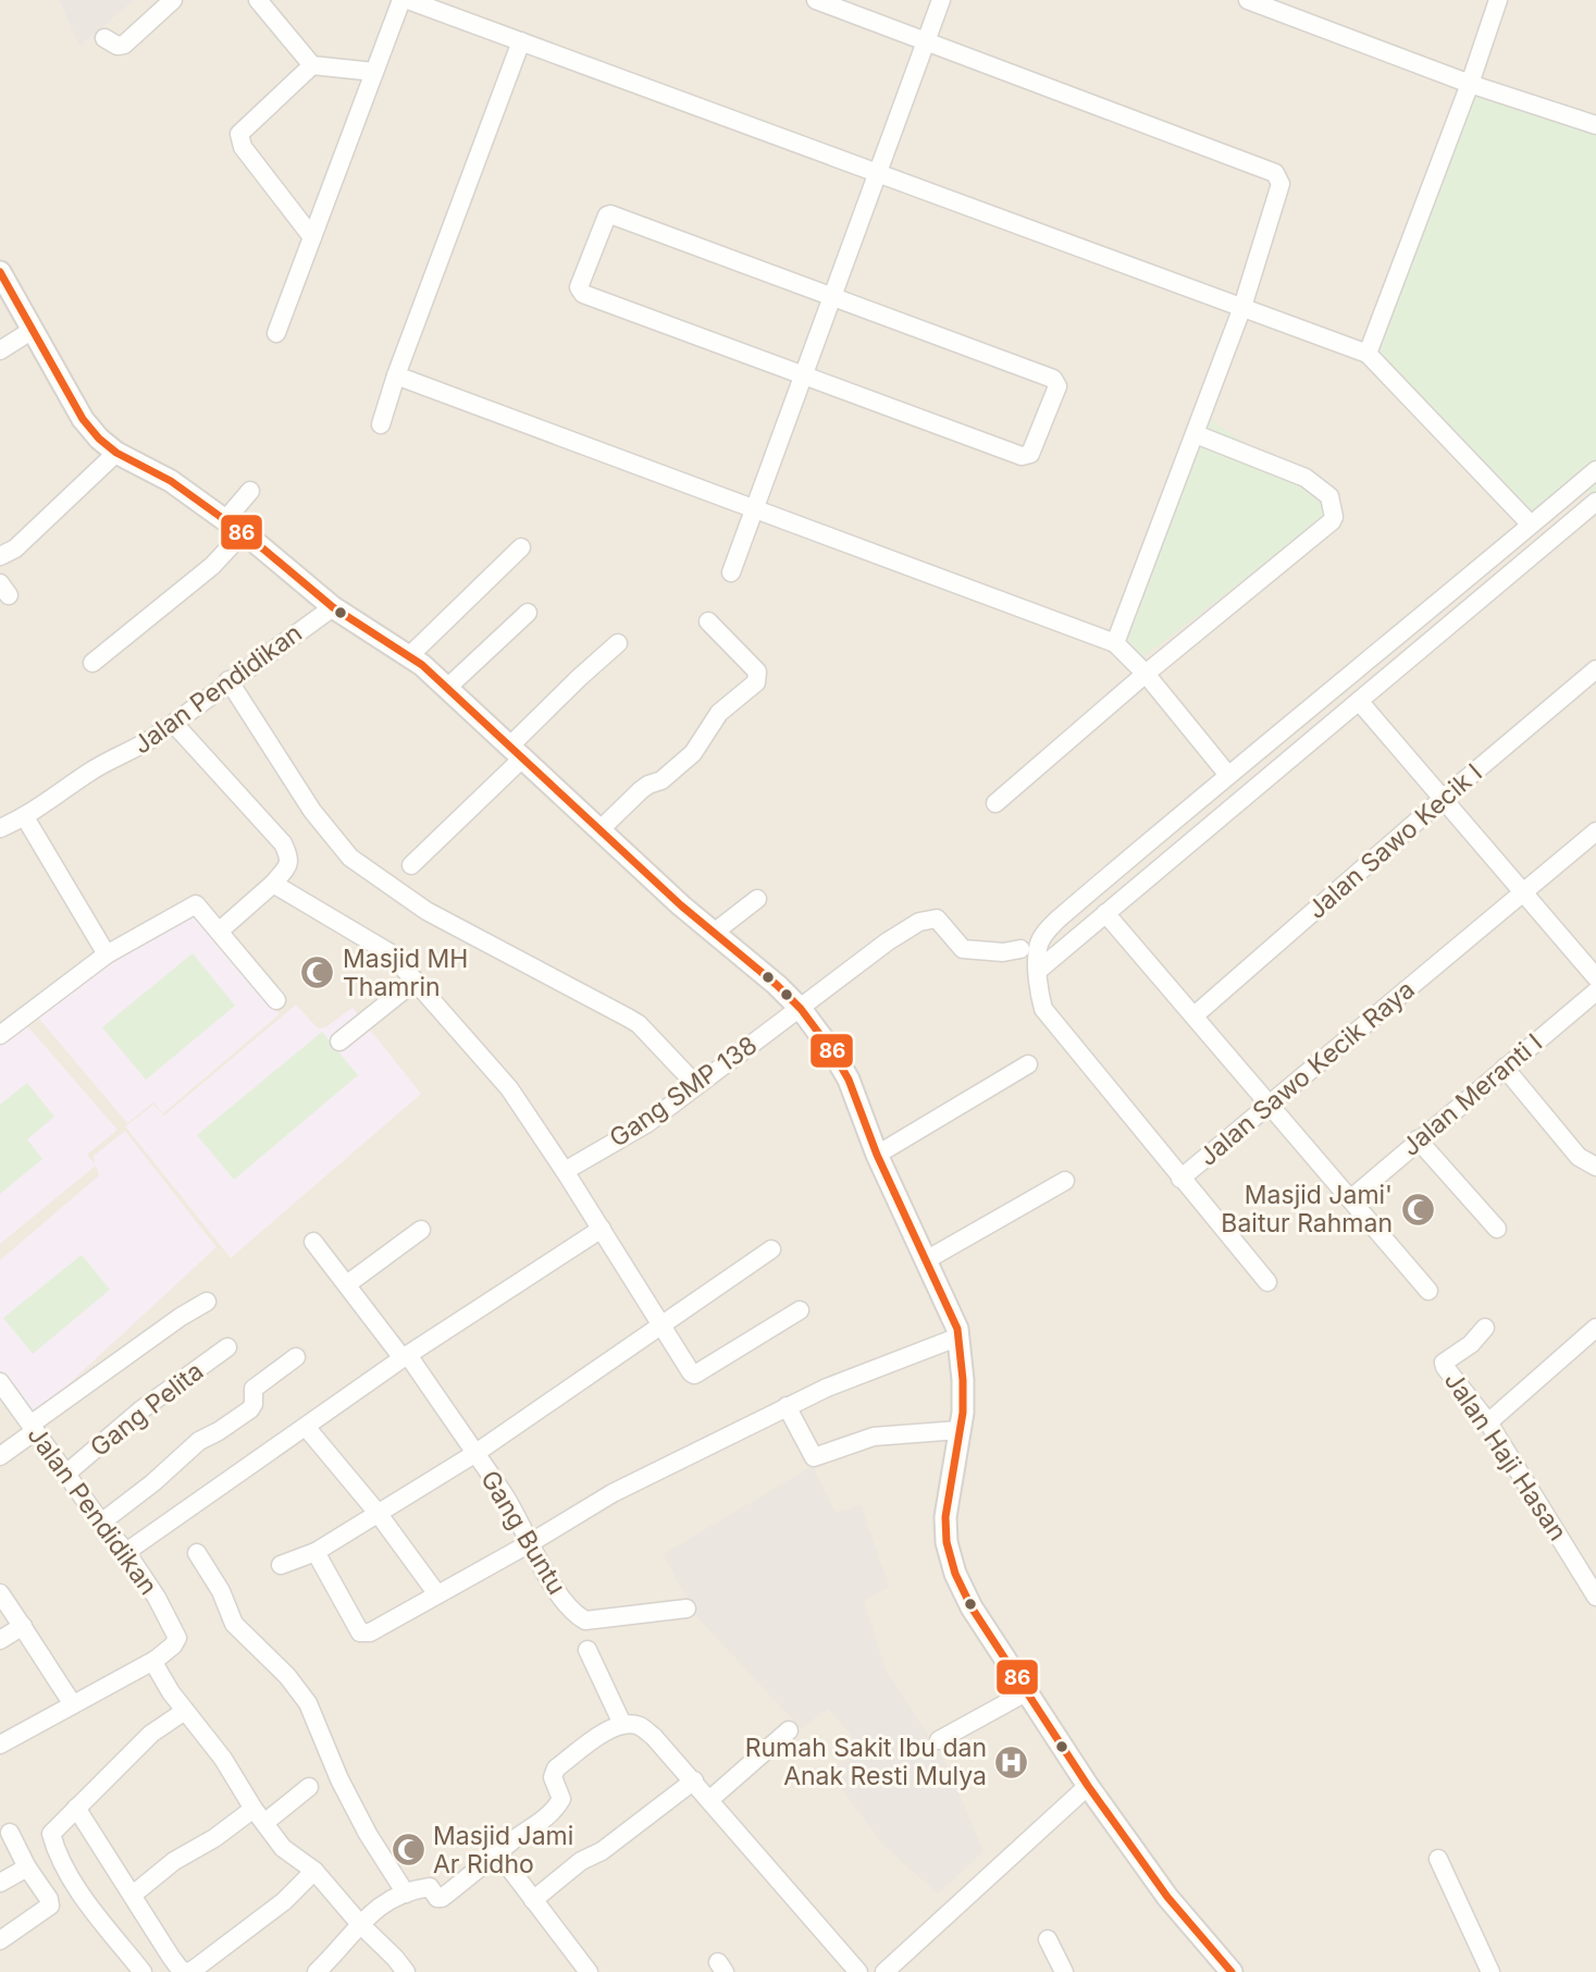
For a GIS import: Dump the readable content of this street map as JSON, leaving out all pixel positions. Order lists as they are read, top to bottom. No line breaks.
{"streets":{"street":["Jalan Pendidikan","Jalan Sawo Kecik I","Jalan Sawo Kecik Raya","Gang SMP 138","Jalan Meranti I","Gang Pelita","Jalan Haji Hasan","Gang Buntu"]},"crossings":[["Jalan Pendidikan","Gang Pelita"]],"places":{"mosque":["Masjid MH Thamrin","Masjid Jami' Baitur Rahman","Masjid Jami Ar Ridho"],"hospital":["Rumah Sakit Ibu dan Anak Resti Mulya"]},"lines":["transit line 86"]}
